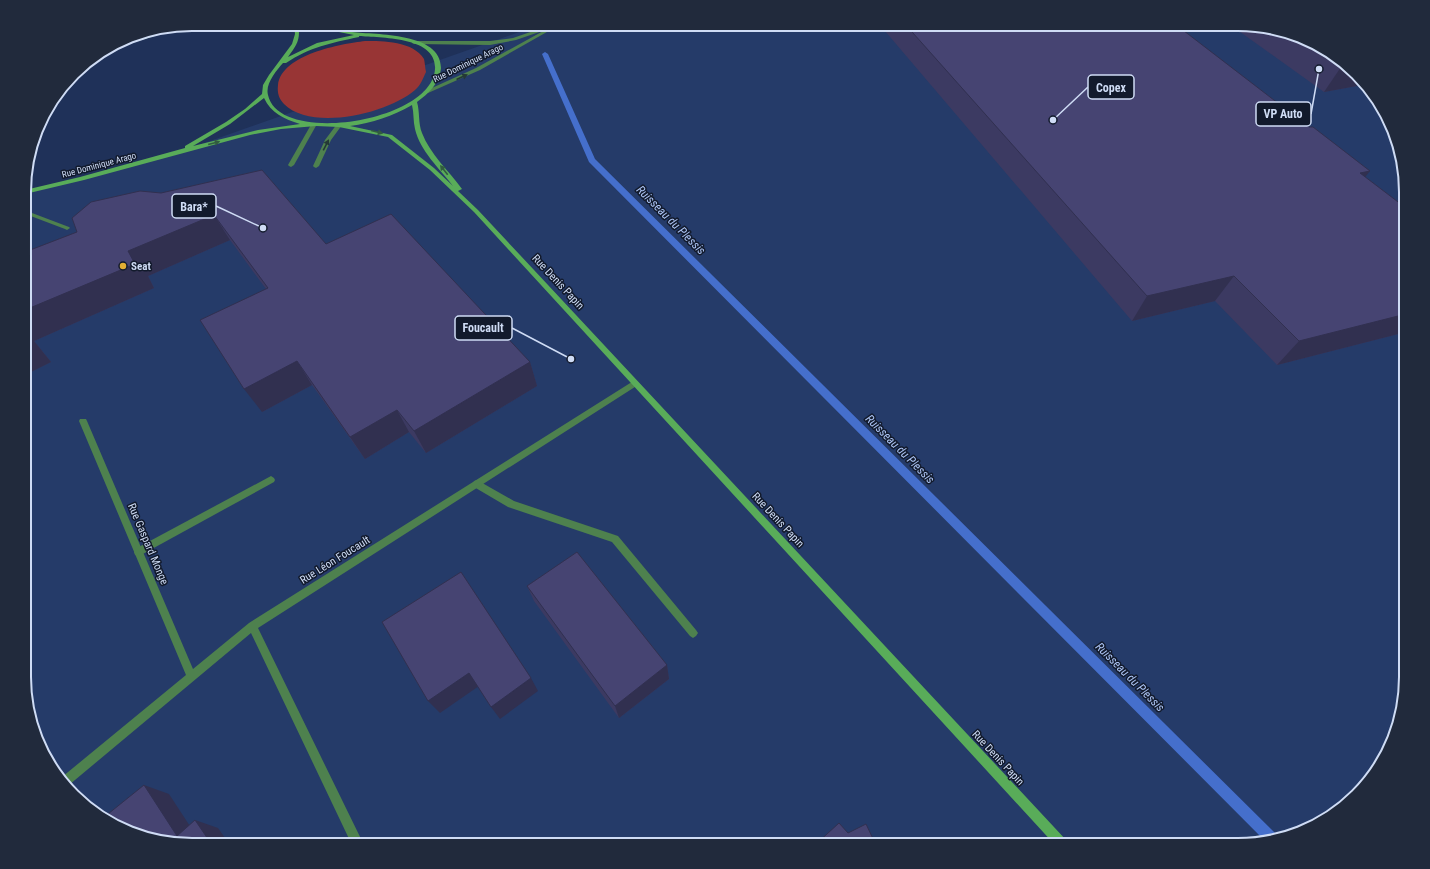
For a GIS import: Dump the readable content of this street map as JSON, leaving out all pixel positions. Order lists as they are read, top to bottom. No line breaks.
{"streets":{"main road":["Rue Dominique Arago","Rue Denis Papin"],"street":["Rue Gaspard Monge","Rue Léon Foucault"]},"crossings":[["Rue Denis Papin","Rue Léon Foucault"],["Rue Gaspard Monge","Rue Léon Foucault"]],"water":["Ruisseau du Plessis"],"places":["VP Auto","Copex","Bara*","Seat","Foucault"]}
